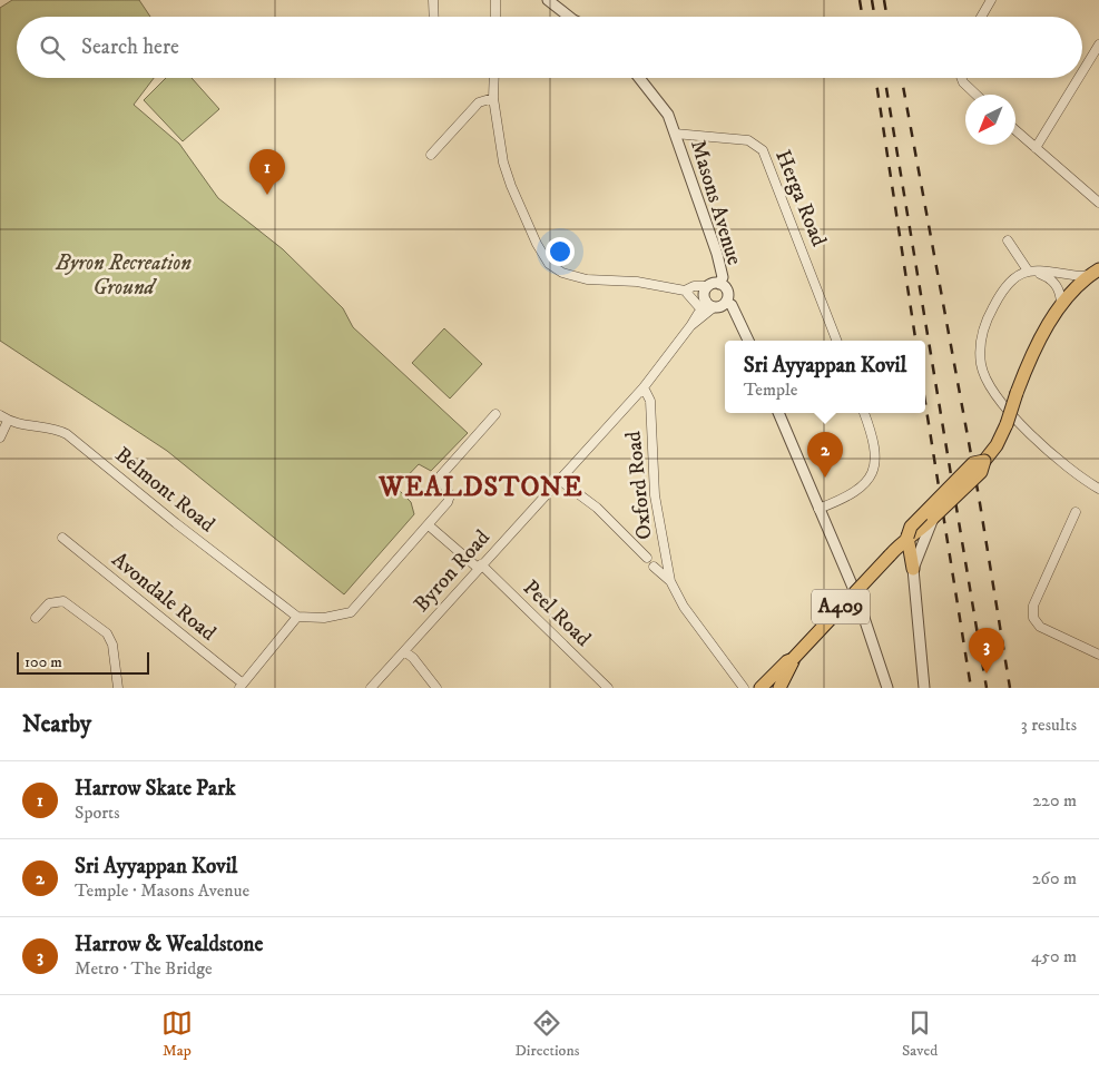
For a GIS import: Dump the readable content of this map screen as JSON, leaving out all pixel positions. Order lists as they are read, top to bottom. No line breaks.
{"streets":{"main road":["A409"],"street":["Herga Road","Masons Avenue","Oxford Road","Belmont Road","Byron Road","Avondale Road","Peel Road"]},"crossings":[["Herga Road","Masons Avenue"],["Masons Avenue","Byron Road"],["Oxford Road","Byron Road"],["Byron Road","Peel Road"]],"districts":["WEALDSTONE"],"parks":["Byron Recreation Ground"],"scale_bar":"100 m","north":"bottom left","page":{"search":"Search here","pins":["1","2","3"],"popup":["Sri Ayyappan Kovil","Temple"],"scale":"100 m","heading":["Nearby","3 results"],"list":[{"mark":"1","name":"Harrow Skate Park","note":"Sports","value":"220 m"},{"mark":"2","name":"Sri Ayyappan Kovil","note":"Temple · Masons Avenue","value":"260 m"},{"mark":"3","name":"Harrow & Wealdstone","note":"Metro · The Bridge","value":"450 m"}],"nav":["Map","Directions","Saved"]}}
